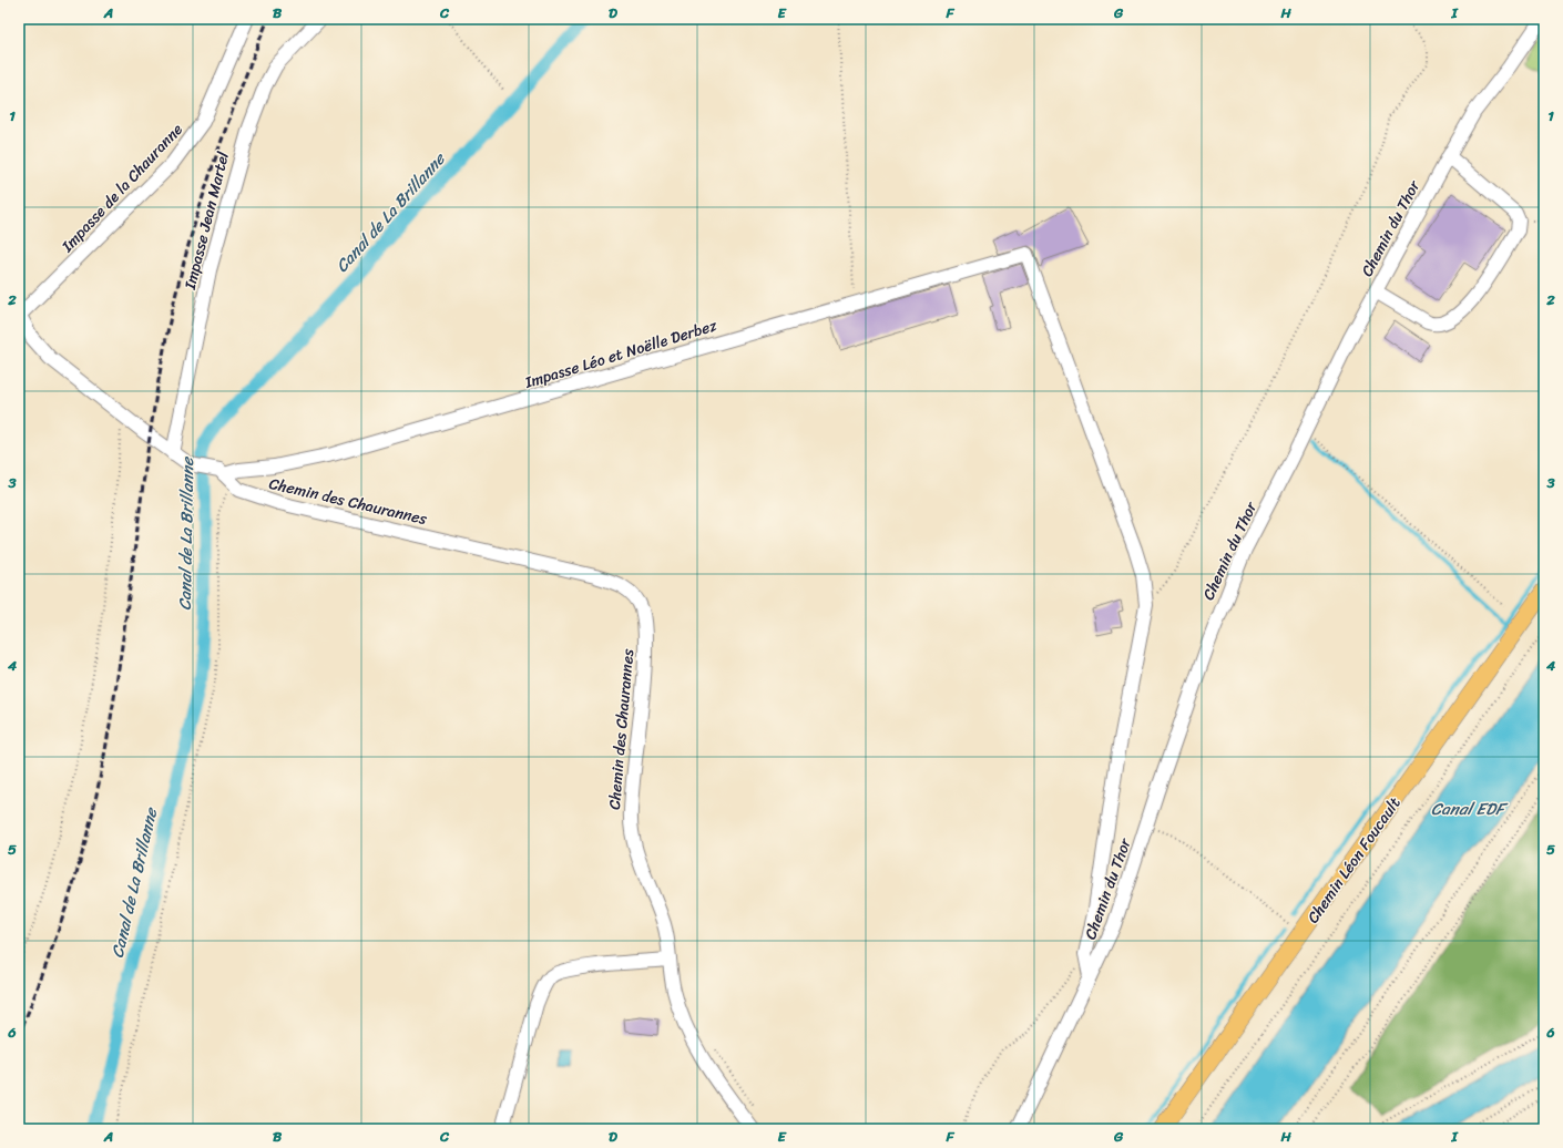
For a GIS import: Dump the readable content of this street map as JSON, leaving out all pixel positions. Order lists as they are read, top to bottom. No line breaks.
{"streets":{"main road":["Chemin Léon Foucault"],"street":["Impasse de la Chauranne","Impasse Jean Martel","Chemin du Thor","Impasse Léo et Noëlle Derbez","Chemin des Chaurannes"]},"water":["Canal de La Brillanne","Canal EDF"],"grid":{"columns":["A","B","C","D","E","F","G","H","I"],"rows":["1","2","3","4","5","6"]}}
